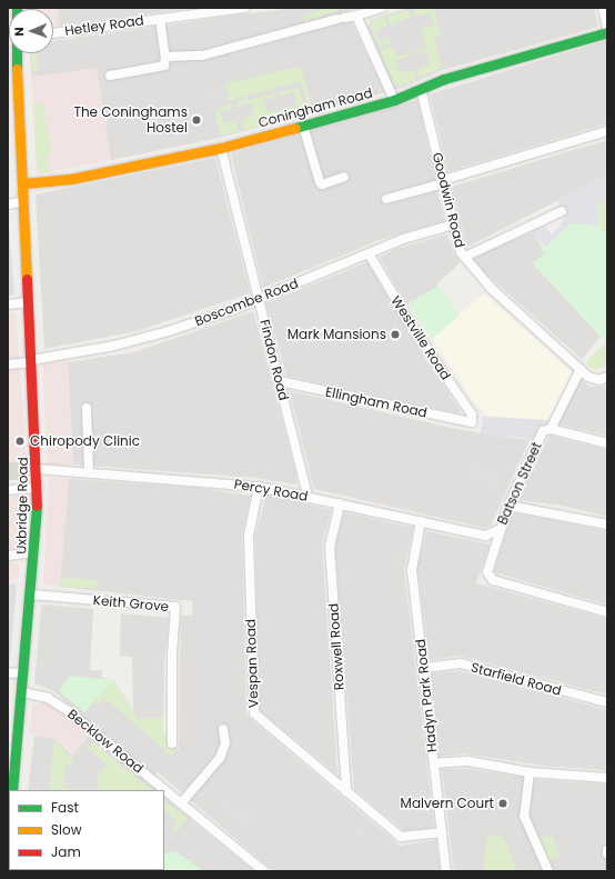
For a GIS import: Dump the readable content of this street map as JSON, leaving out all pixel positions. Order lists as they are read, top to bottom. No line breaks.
{"streets":{"main road":["Coningham Road","Uxbridge Road"],"street":["Hetley Road","Goodwin Road","Boscombe Road","Westville Road","Findon Road","Ellingham Road","Batson Street","Percy Road","Keith Grove","Roxwell Road","Vespan Road","Starfield Road","Hadyn Park Road","Becklow Road"]},"crossings":[["Coningham Road","Goodwin Road"],["Coningham Road","Findon Road"],["Coningham Road","Uxbridge Road"],["Goodwin Road","Boscombe Road"],["Goodwin Road","Batson Street"],["Boscombe Road","Westville Road"],["Boscombe Road","Findon Road"],["Boscombe Road","Uxbridge Road"],["Westville Road","Ellingham Road"],["Findon Road","Ellingham Road"],["Findon Road","Percy Road"],["Batson Street","Percy Road"],["Percy Road","Uxbridge Road"],["Percy Road","Roxwell Road"],["Percy Road","Vespan Road"],["Percy Road","Hadyn Park Road"],["Uxbridge Road","Keith Grove"],["Uxbridge Road","Becklow Road"],["Roxwell Road","Vespan Road"],["Vespan Road","Hadyn Park Road"],["Starfield Road","Hadyn Park Road"]],"places":["The Coninghams Hostel","Mark Mansions","Chiropody Clinic","Malvern Court"],"legend":["Fast","Slow","Jam"],"north":"left"}
